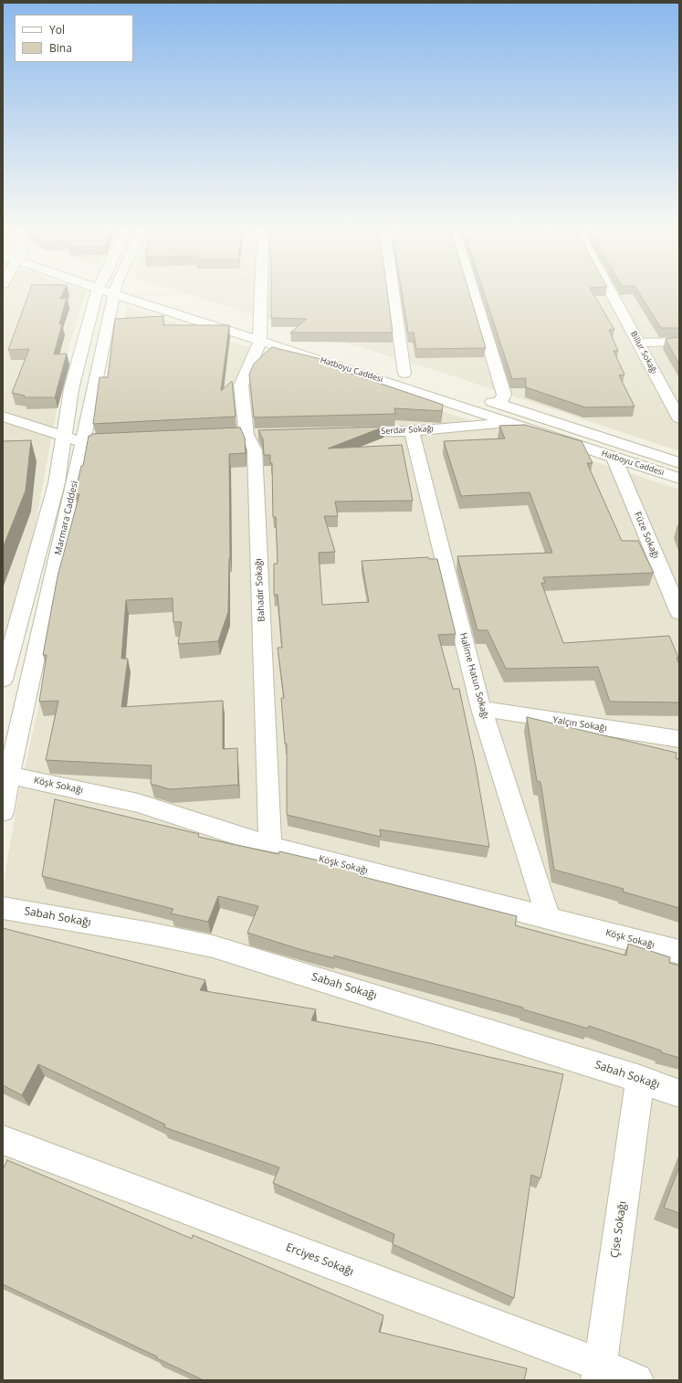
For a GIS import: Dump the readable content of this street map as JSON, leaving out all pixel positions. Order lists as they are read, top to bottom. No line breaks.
{"streets":{"street":["Billur Sokağı","Hatboyu Caddesi","Serdar Sokağı","Marmara Caddesi","Füze Sokağı","Bahadır Sokağı","Halime Hatun Sokağı","Yalçın Sokağı","Köşk Sokağı","Sabah Sokağı","Çise Sokağı","Erciyes Sokağı"]},"crossings":[["Hatboyu Caddesi","Serdar Sokağı"],["Hatboyu Caddesi","Füze Sokağı"],["Hatboyu Caddesi","Bahadır Sokağı"],["Serdar Sokağı","Halime Hatun Sokağı"],["Marmara Caddesi","Köşk Sokağı"],["Bahadır Sokağı","Köşk Sokağı"],["Halime Hatun Sokağı","Yalçın Sokağı"],["Halime Hatun Sokağı","Köşk Sokağı"],["Sabah Sokağı","Çise Sokağı"],["Çise Sokağı","Erciyes Sokağı"]],"legend":["Yol","Bina"]}
